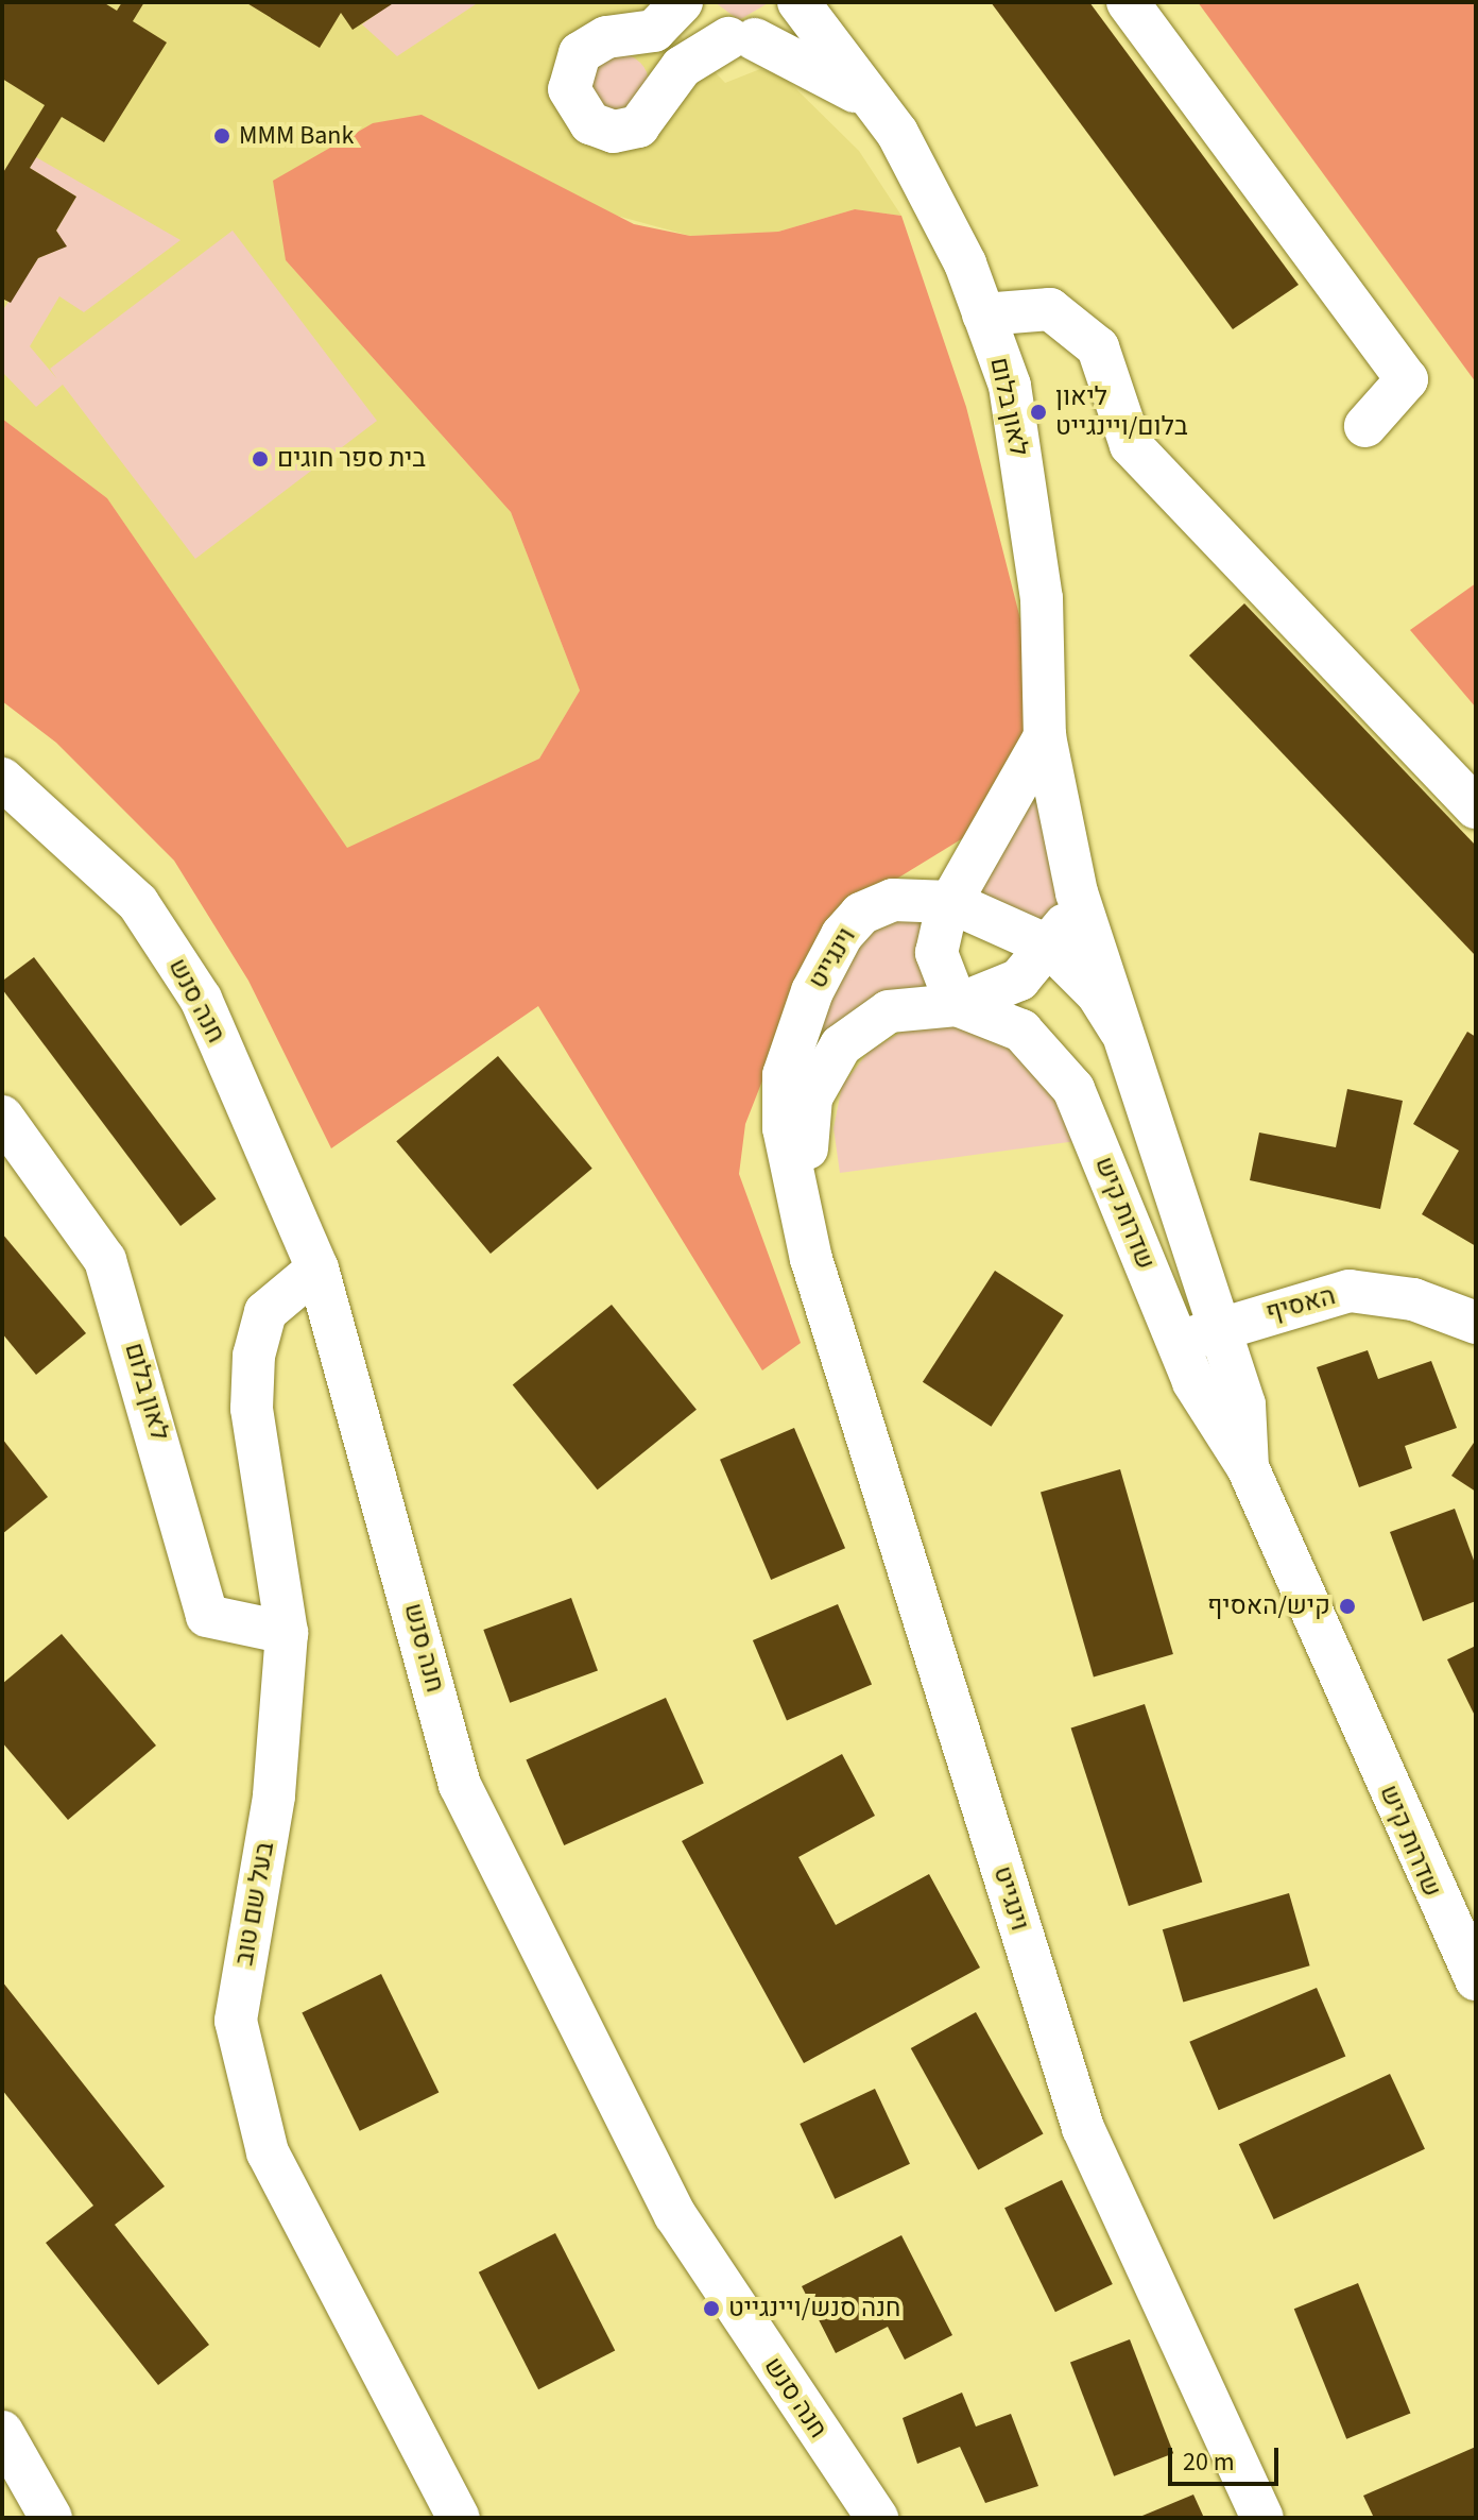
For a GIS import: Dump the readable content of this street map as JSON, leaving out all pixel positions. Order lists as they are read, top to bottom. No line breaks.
{"streets":{"street":["לאון בלום","וינגייט","חנה סנש","שדרות קיש","האסיף","בעל שם טוב"]},"crossings":[["לאון בלום","וינגייט"],["לאון בלום","שדרות קיש"],["לאון בלום","בעל שם טוב"],["וינגייט","שדרות קיש"],["חנה סנש","בעל שם טוב"],["שדרות קיש","האסיף"]],"places":["MMM Bank","ליאון בלום/ויינגייט","בית ספר חוגים","קיש/האסיף","חנה סנש/ויינגייט"],"scale_bar":"20 m"}
